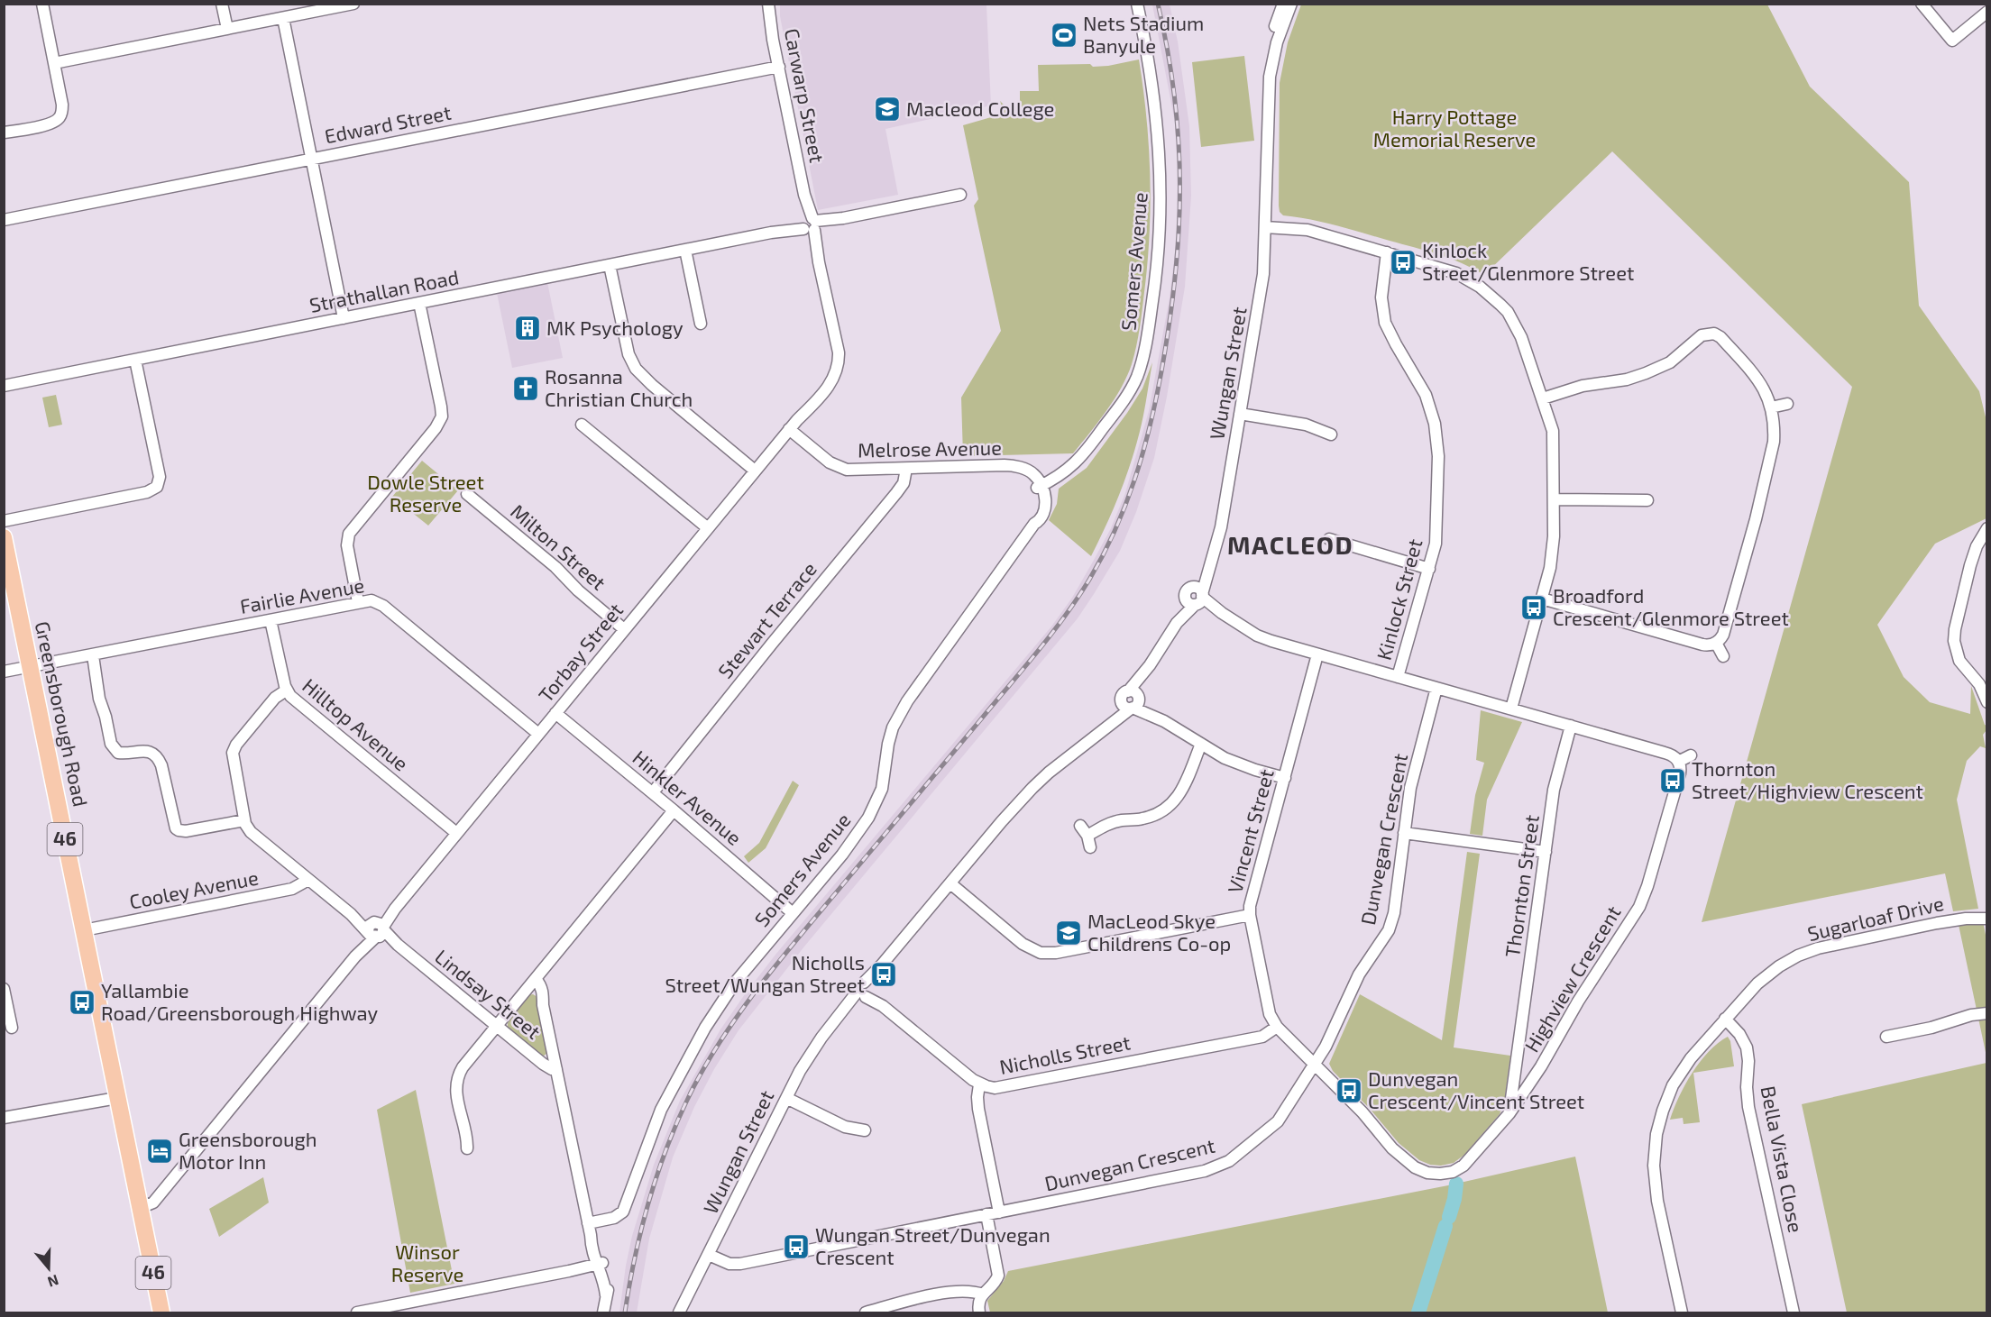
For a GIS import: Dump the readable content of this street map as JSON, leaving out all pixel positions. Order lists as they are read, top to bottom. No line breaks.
{"streets":{"highway":["Greensborough Road","46"],"street":["Carwarp Street","Edward Street","Somers Avenue","Strathallan Road","Wungan Street","Melrose Avenue","Milton Street","Fairlie Avenue","Kinlock Street","Stewart Terrace","Torbay Street","Hilltop Avenue","Hinkler Avenue","Vincent Street","Dunvegan Crescent","Thornton Street","Cooley Avenue","Sugarloaf Drive","Highview Crescent","Lindsay Street","Nicholls Street","Bella Vista Close"]},"crossings":[["Carwarp Street","Edward Street"],["Carwarp Street","Strathallan Road"],["Carwarp Street","Torbay Street"],["Somers Avenue","Melrose Avenue"],["Somers Avenue","Hinkler Avenue"],["Somers Avenue","Lindsay Street"],["Wungan Street","Dunvegan Crescent"],["Wungan Street","Nicholls Street"],["Melrose Avenue","Stewart Terrace"],["Melrose Avenue","Torbay Street"],["Milton Street","Torbay Street"],["Fairlie Avenue","Torbay Street"],["Fairlie Avenue","Greensborough Road"],["Fairlie Avenue","Hilltop Avenue"],["Stewart Terrace","Hinkler Avenue"],["Torbay Street","Greensborough Road"],["Torbay Street","Hilltop Avenue"],["Torbay Street","Hinkler Avenue"],["Torbay Street","Lindsay Street"],["Greensborough Road","Cooley Avenue"],["Vincent Street","Dunvegan Crescent"],["Vincent Street","Highview Crescent"],["Vincent Street","Nicholls Street"],["Thornton Street","Highview Crescent"],["Cooley Avenue","Lindsay Street"],["Sugarloaf Drive","Bella Vista Close"]],"districts":["MACLEOD"],"parks":["Harry Pottage Memorial Reserve","Dowle Street Reserve","Winsor Reserve"],"places":{"sports":["Nets Stadium Banyule"],"school or university":["Macleod College","MacLeod Skye Childrens Co-op"],"bus stop":["Kinlock Street/Glenmore Street","Broadford Crescent/Glenmore Street","Thornton Street/Highview Crescent","Nicholls Street/Wungan Street","Yallambie Road/Greensborough Highway","Dunvegan Crescent/Vincent Street","Wungan Street/Dunvegan Crescent"],"building":["MK Psychology"],"church":["Rosanna Christian Church"],"hotel":["Greensborough Motor Inn"]},"north":"bottom"}
